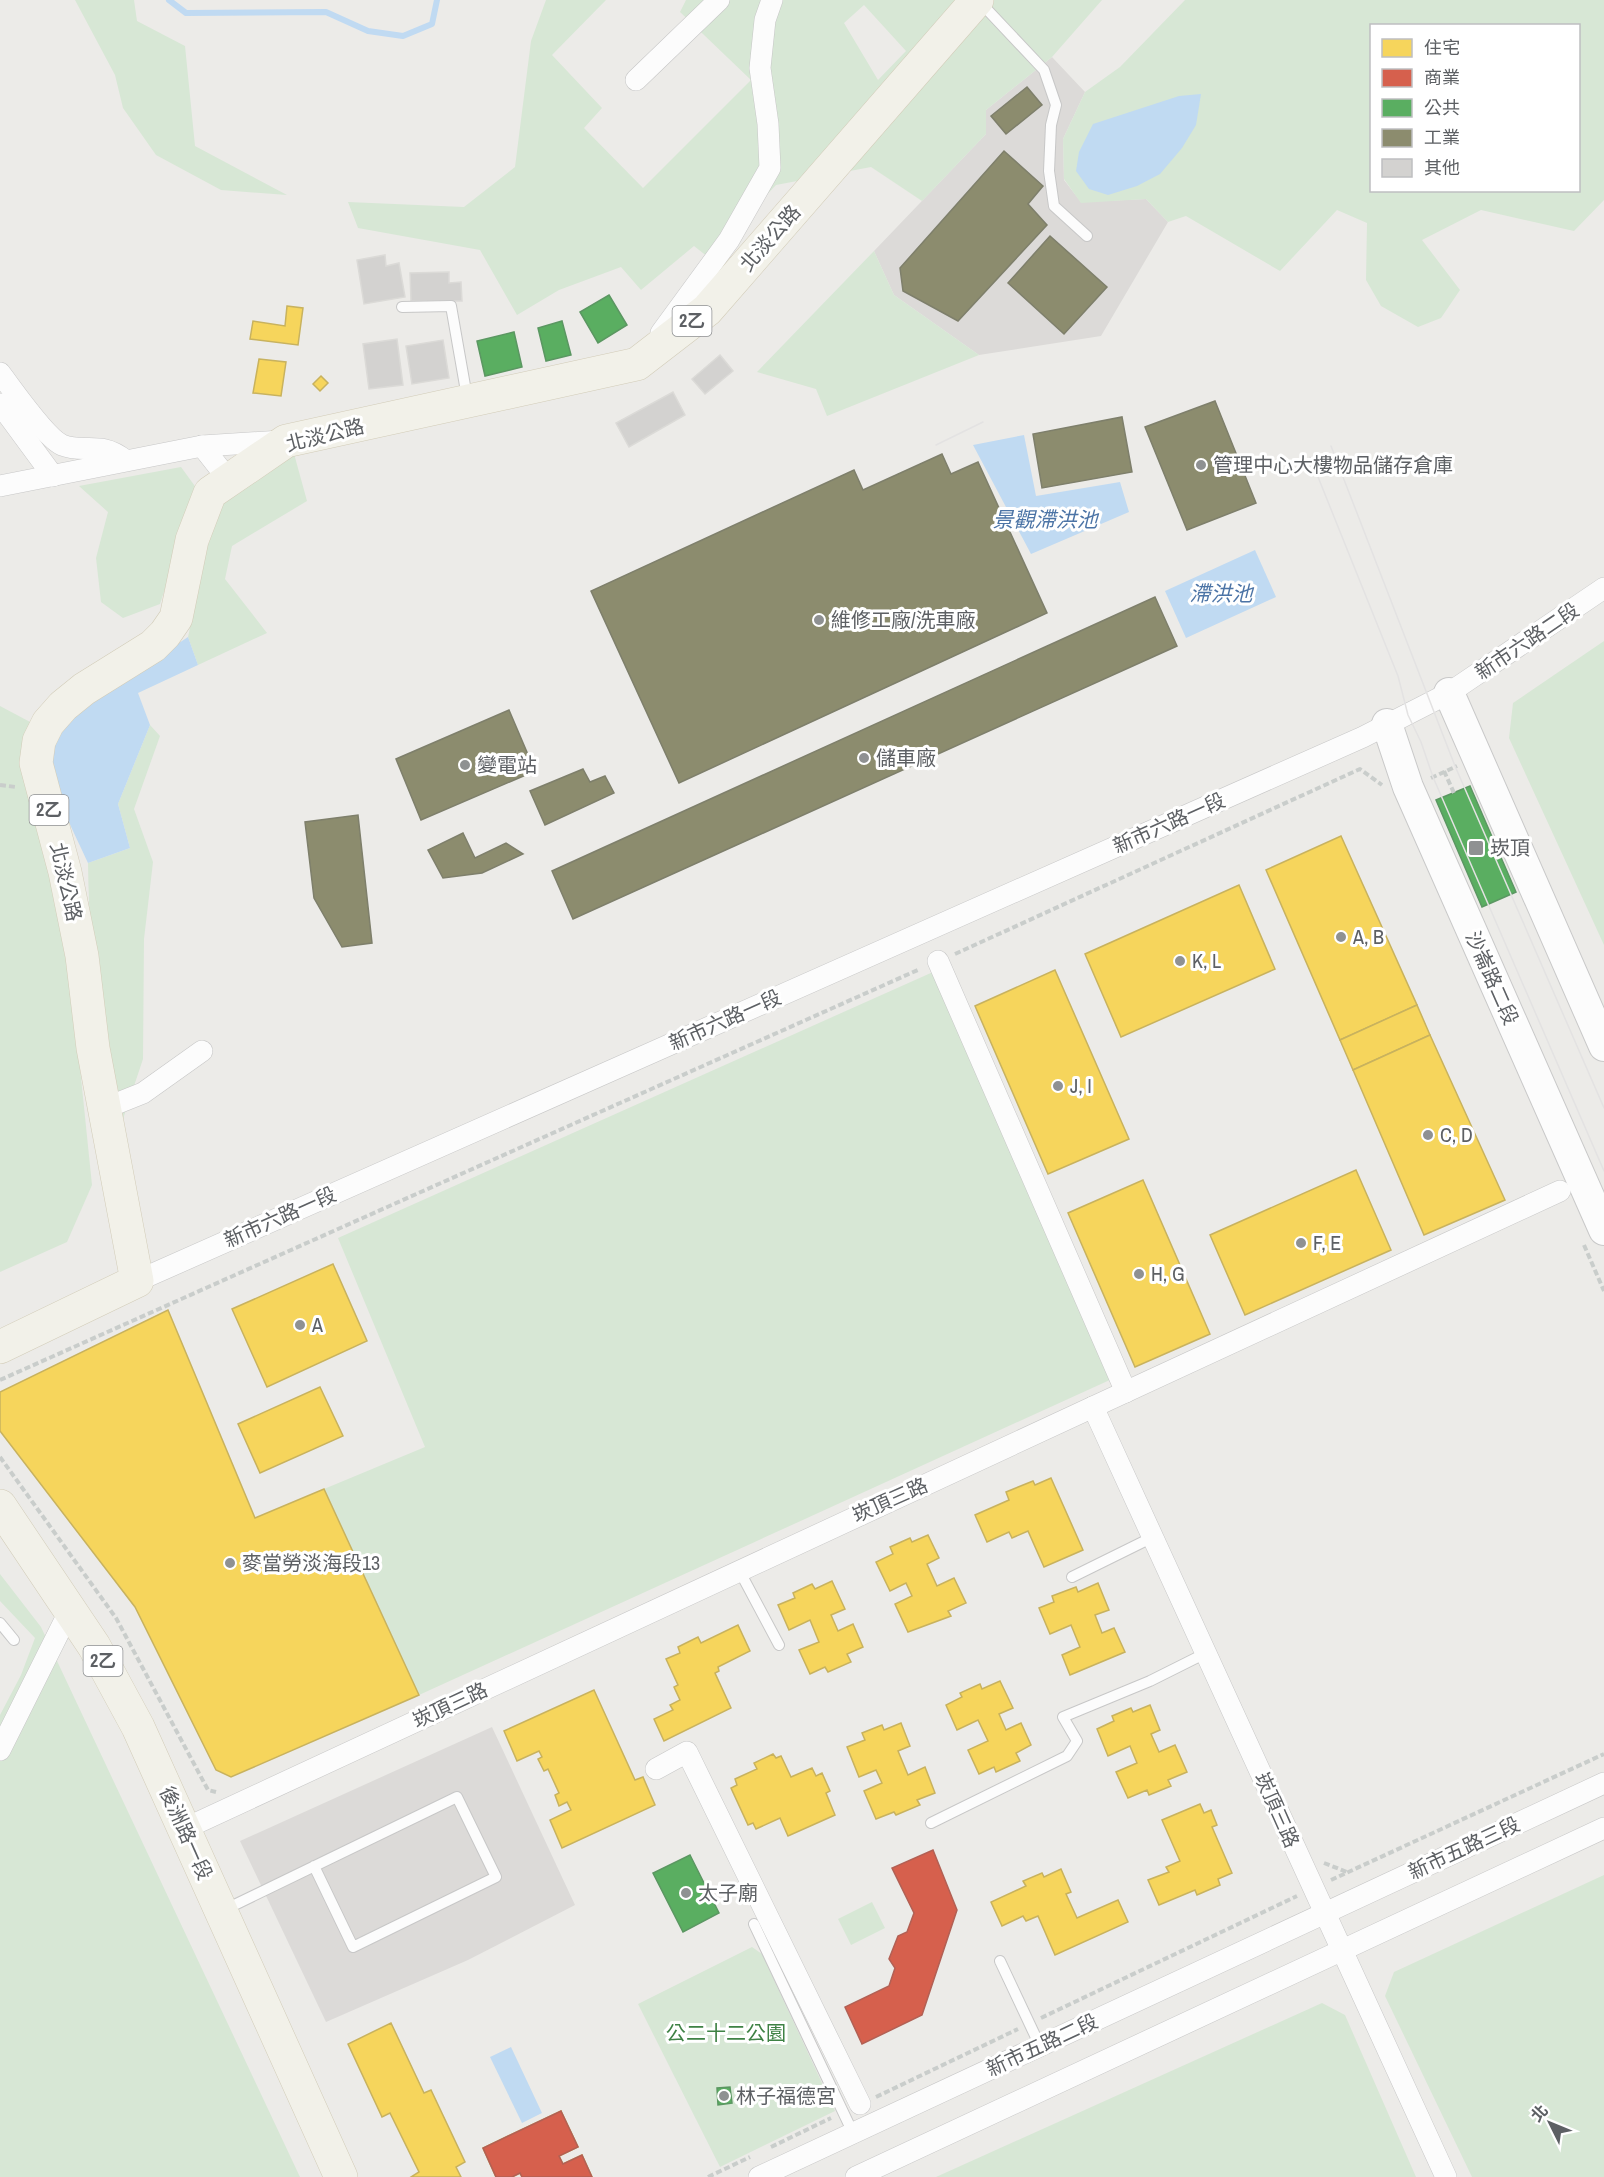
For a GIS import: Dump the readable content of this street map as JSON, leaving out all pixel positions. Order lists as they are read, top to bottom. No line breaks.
{"streets":{"main road":["北淡公路","2乙","新市六路一段","後洲路一段"],"street":["新市六路二段","沙崙路二段","崁頂三路","新市五路三段","新市五路二段"]},"crossings":[["北淡公路","新市六路一段"],["新市六路二段","新市六路一段"],["新市六路一段","沙崙路二段"],["崁頂三路","後洲路一段"],["崁頂三路","新市五路三段"],["崁頂三路","新市五路二段"],["新市五路三段","新市五路二段"]],"water":["景觀滯洪池","滯洪池"],"parks":["公二十二公園"],"places":{"other":["管理中心大樓物品儲存倉庫","維修工廠/洗車廠","儲車廠","變電站","A, B","K, L","J, I","C, D","F, E","H, G","A","麥當勞淡海段13","太子廟","林子福德宮"],"transit":["崁頂"]},"legend":["住宅","商業","公共","工業","其他"],"north":"top left"}
